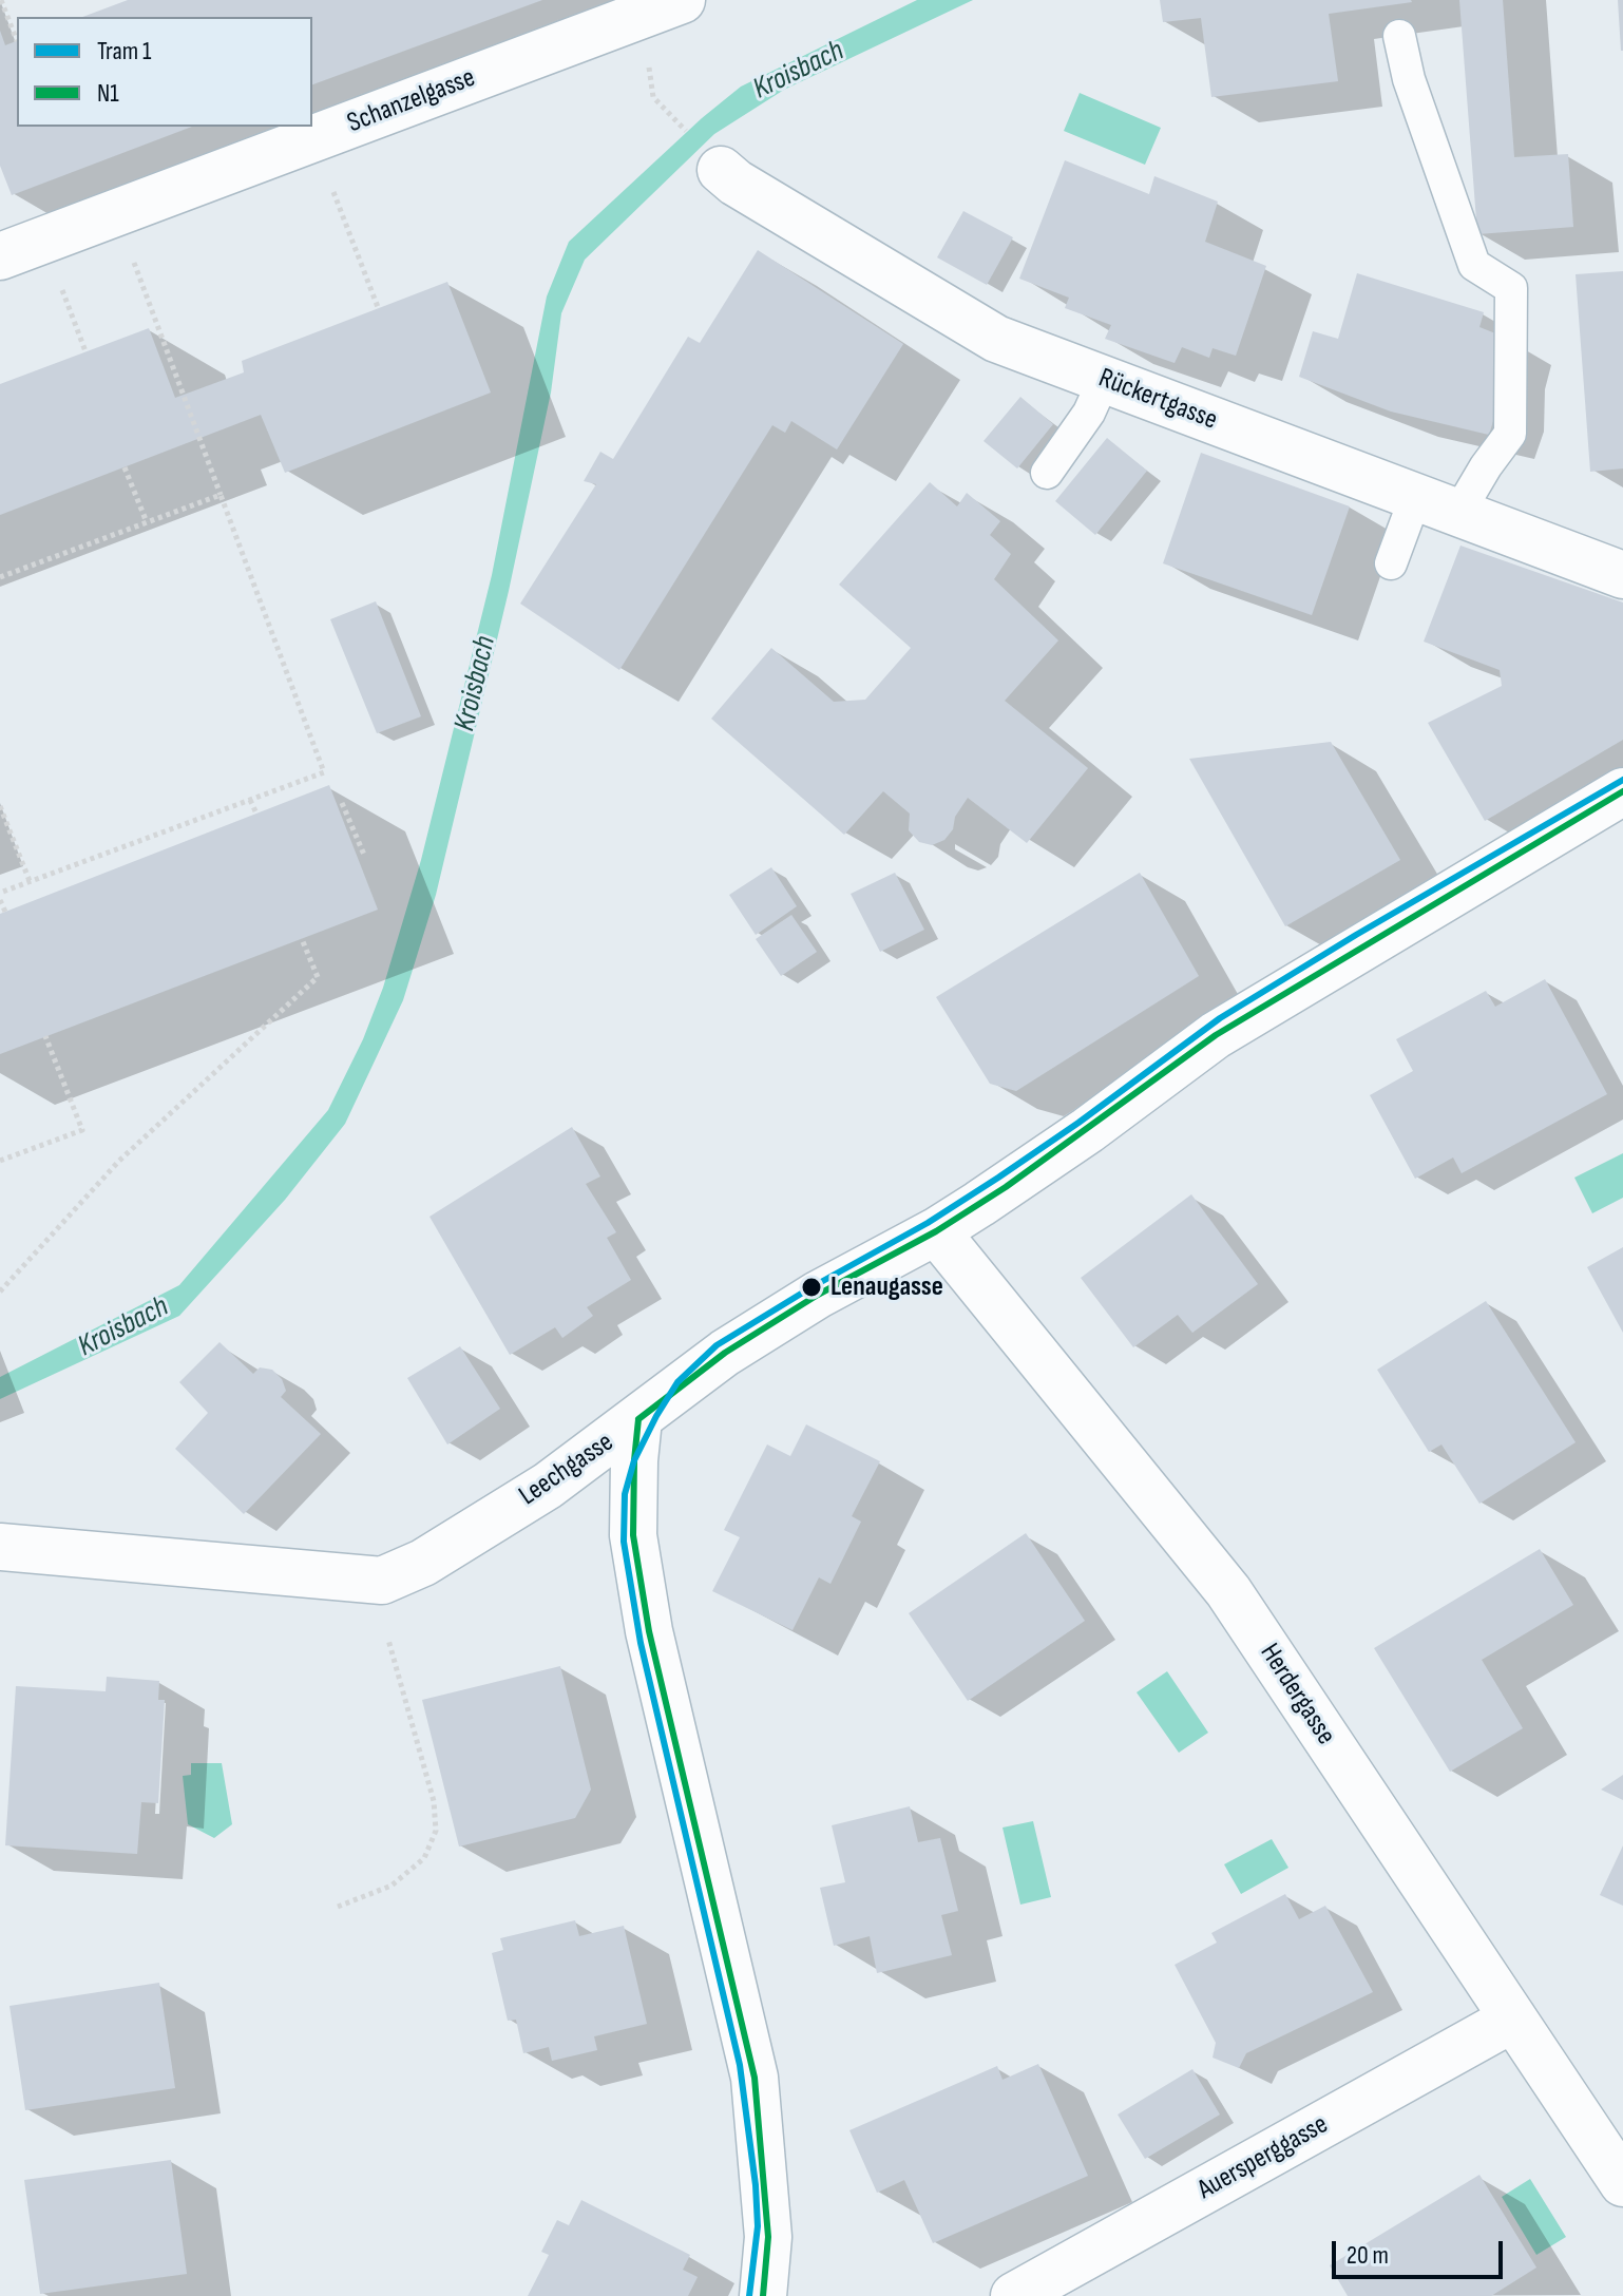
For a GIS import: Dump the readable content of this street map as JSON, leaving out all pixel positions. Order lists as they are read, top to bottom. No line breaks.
{"streets":{"street":["Schanzelgasse","Rückertgasse","Leechgasse","Herdergasse","Auersperggasse"]},"crossings":[["Leechgasse","Herdergasse"],["Herdergasse","Auersperggasse"]],"water":["Kroisbach"],"places":["Lenaugasse"],"lines":["tram line 1","transit line N1"],"legend":["Tram 1","N1"],"scale_bar":"20 m"}
